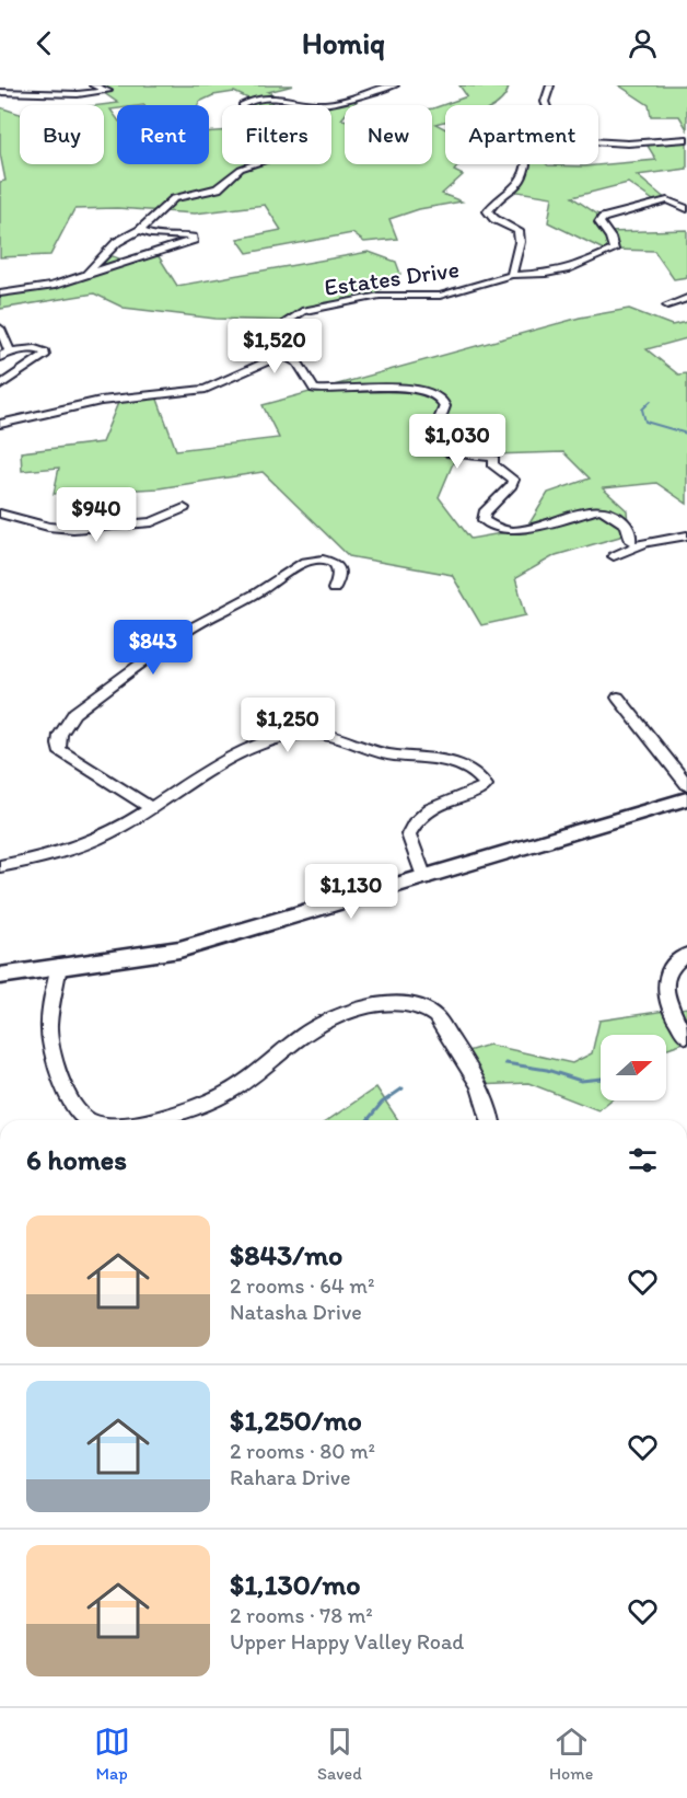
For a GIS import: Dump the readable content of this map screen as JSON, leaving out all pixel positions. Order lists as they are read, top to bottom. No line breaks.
{"streets":{"street":["Estates Drive"]},"north":"right","page":{"header":"Homiq","chip":["Buy","Rent","Filters","New","Apartment"],"price":["$1,520","$1,030","$940","$843","$1,250","$1,130"],"heading":"6 homes","list":[{"name":"$843/mo","note":"2 rooms · 64 m² · Natasha Drive"},{"name":"$1,250/mo","note":"2 rooms · 80 m² · Rahara Drive"},{"name":"$1,130/mo","note":"2 rooms · 78 m² · Upper Happy Valley Road"}],"tabs":["Map","Saved","Home"]}}
